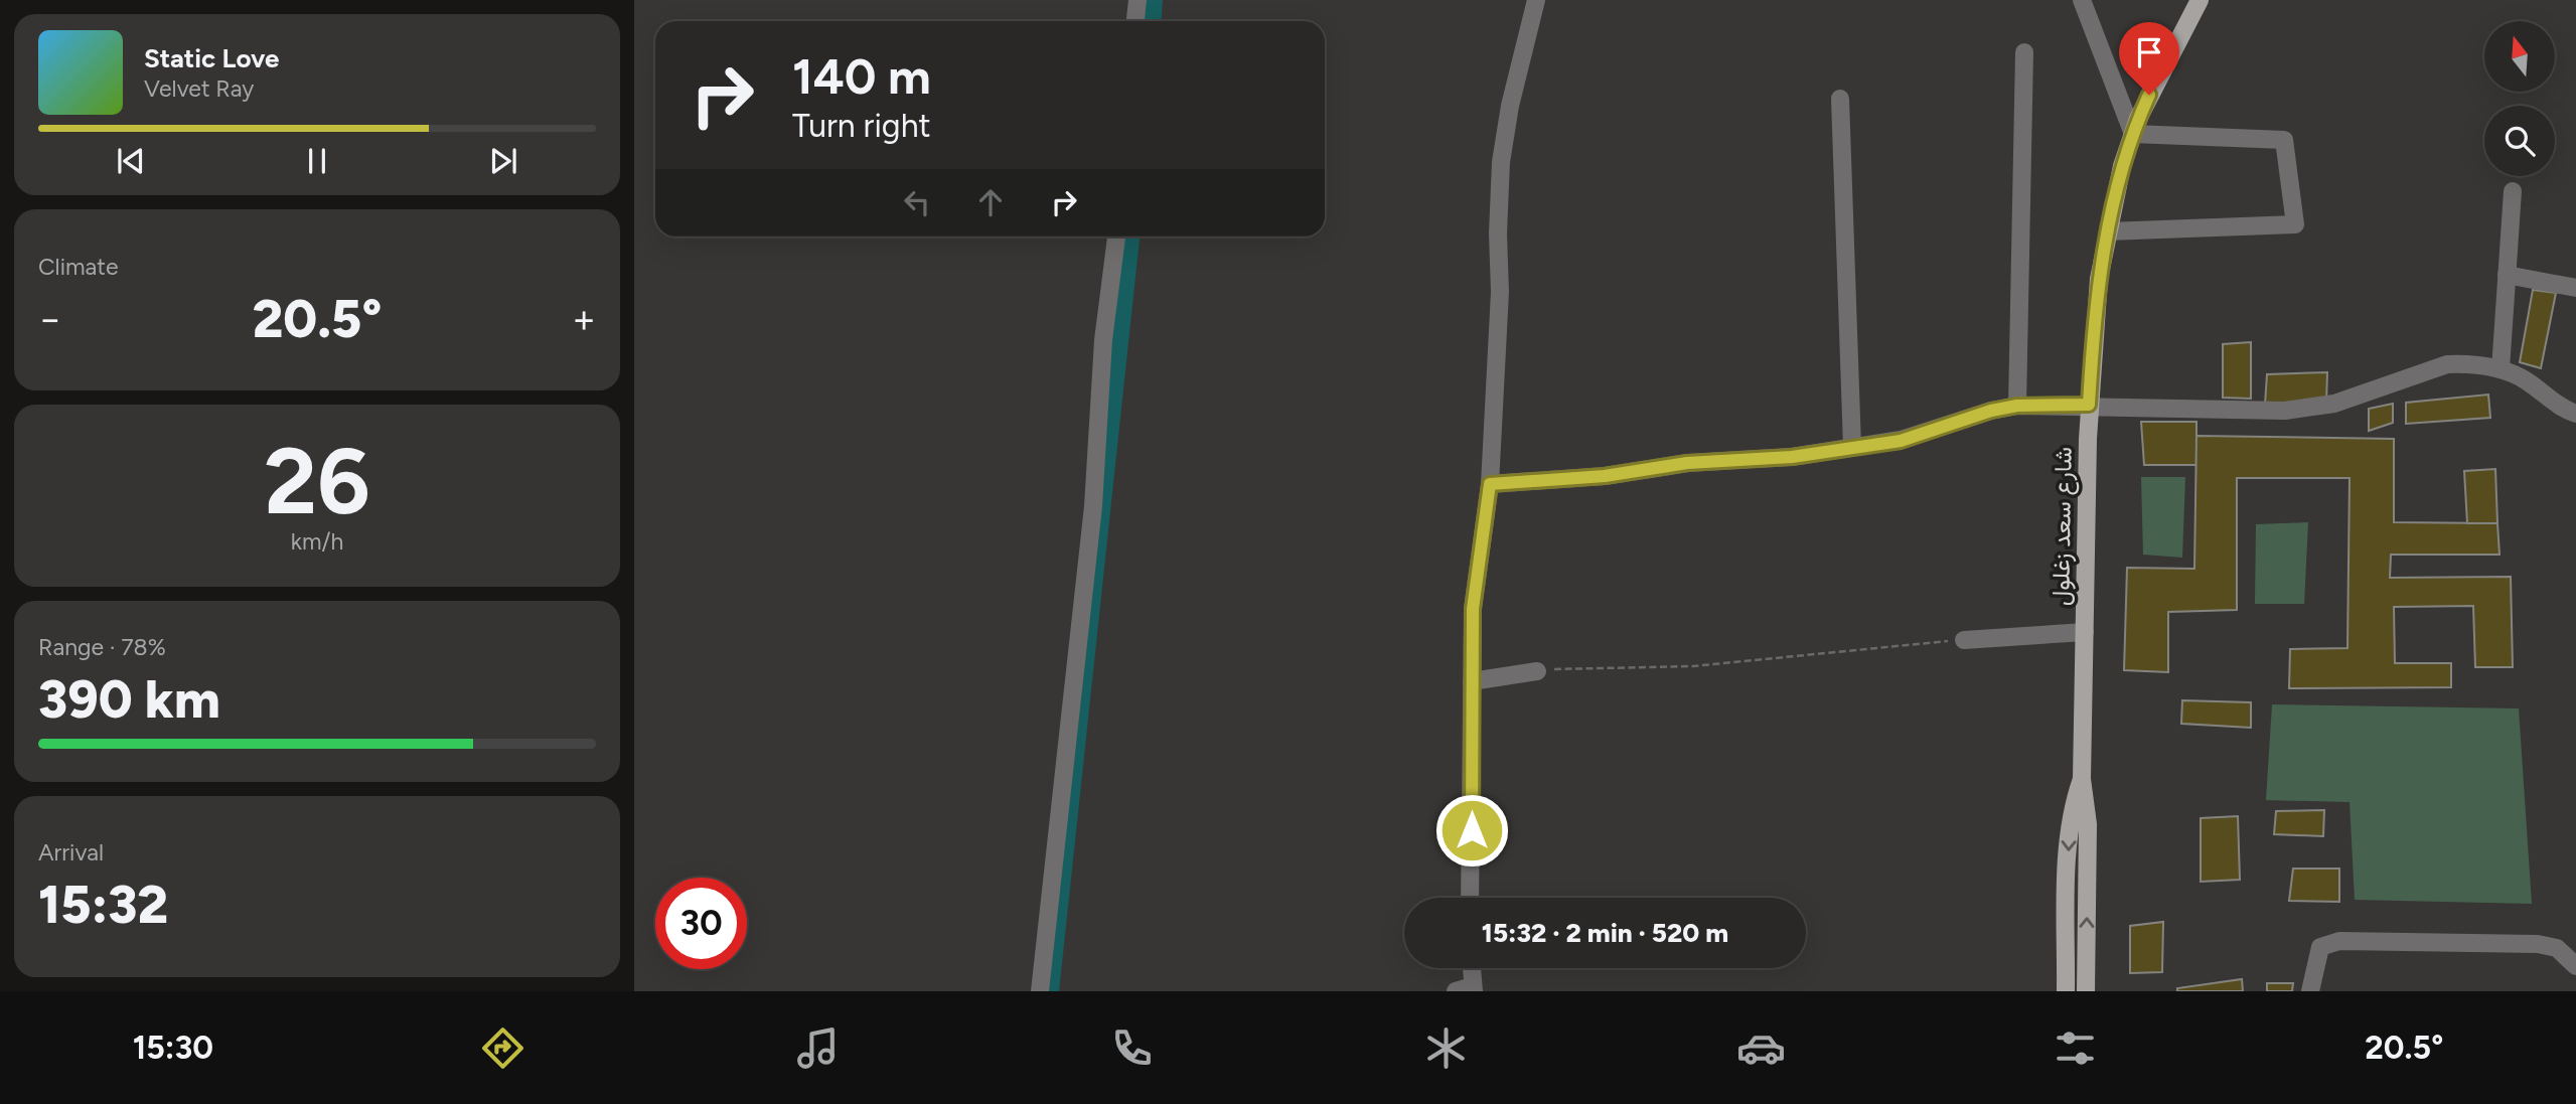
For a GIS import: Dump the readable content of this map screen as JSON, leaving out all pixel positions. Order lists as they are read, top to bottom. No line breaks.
{"streets":{"main road":["شارع سعد زغلول"]},"north":"top","page":{"turn":["140 m","Turn right"],"song":["Static Love","Velvet Ray"],"tile":["Climate",["26","km/h"],["Range · 78%","390 km"],["Arrival","15:32"]],"heat":["−","20.5°","+"],"limit":"30","trip":"15:32 · 2 min · 520 m","tabs":["15:30","20.5°"]}}
